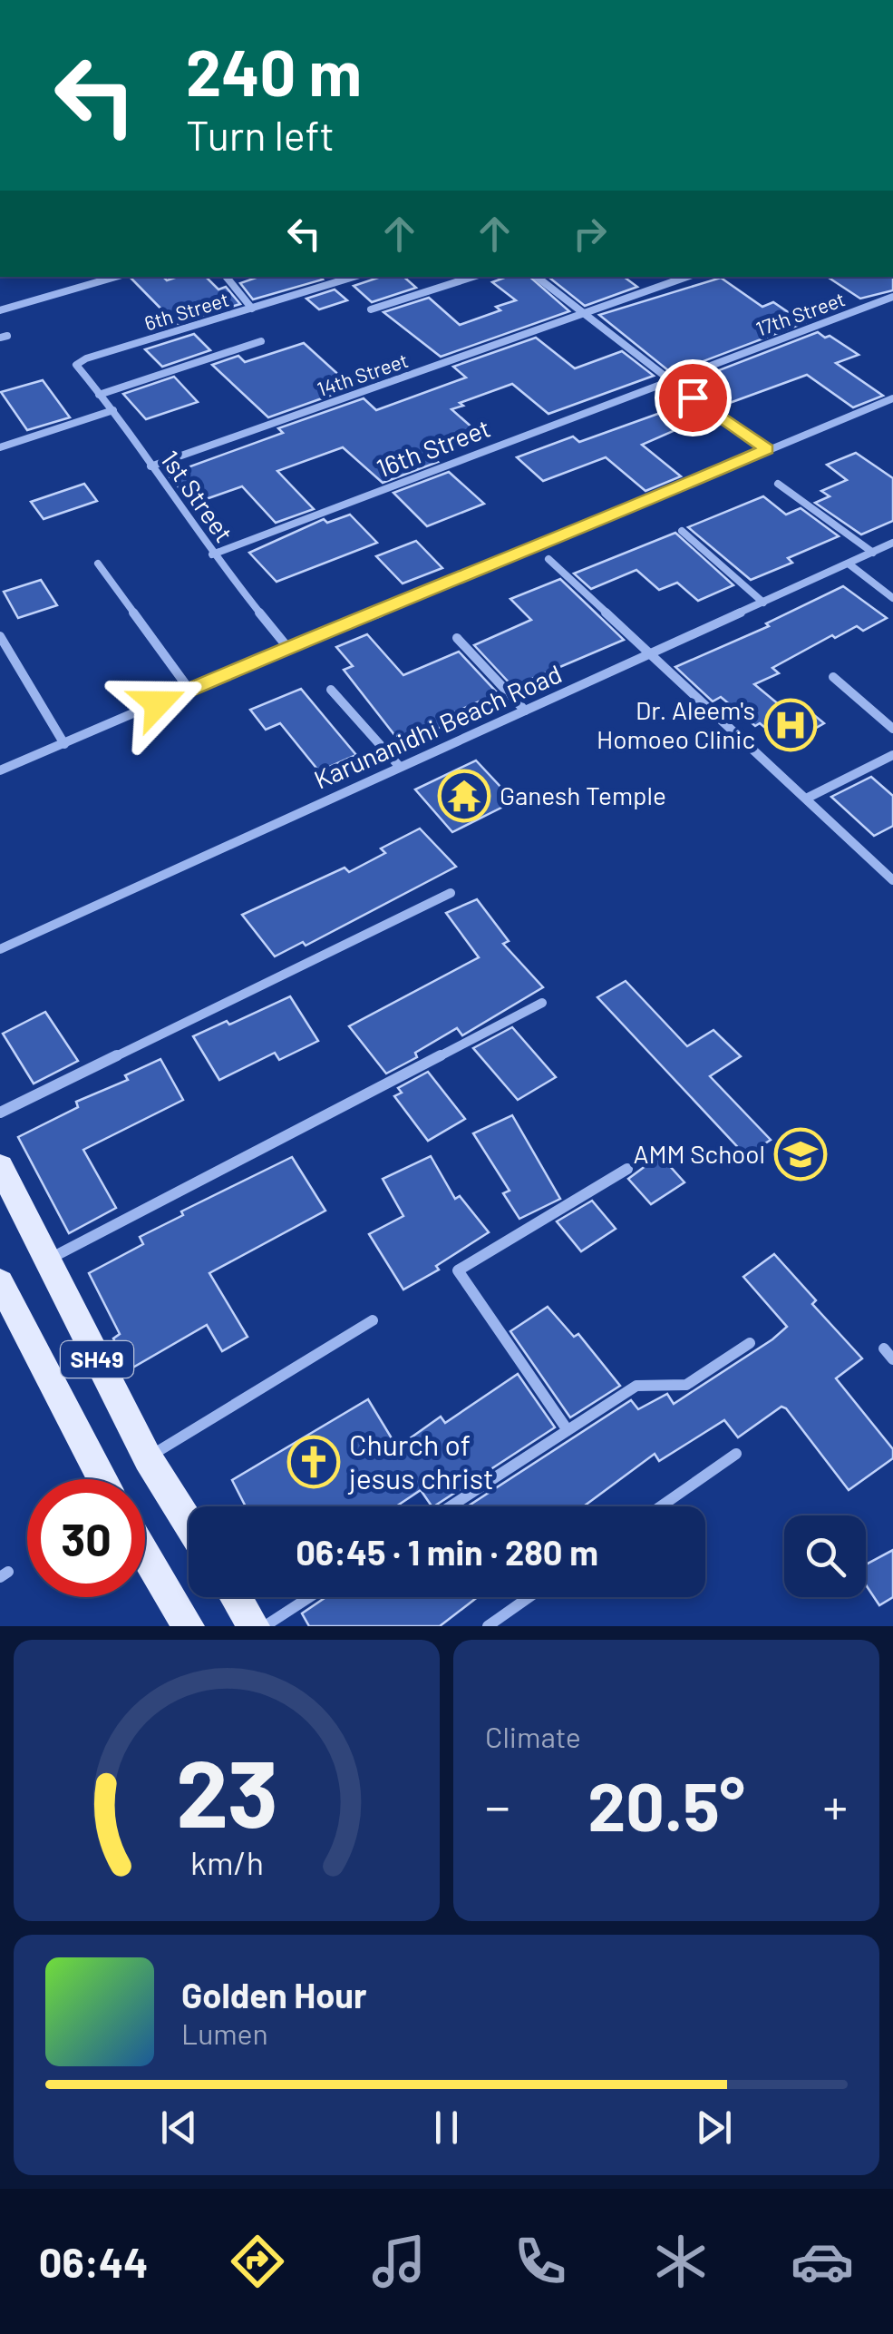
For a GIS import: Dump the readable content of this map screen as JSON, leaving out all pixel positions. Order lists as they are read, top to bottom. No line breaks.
{"streets":{"main road":["SH49"],"street":["6th Street","17th Street","14th Street","16th Street","1st Street","Karunanidhi Beach Road"]},"crossings":[["6th Street","1st Street"],["17th Street","16th Street"],["14th Street","1st Street"],["16th Street","1st Street"]],"places":{"hospital":["Dr. Aleem's Homoeo Clinic"],"temple":["Ganesh Temple"],"school or university":["AMM School"],"church":["Church of jesus christ"]},"page":{"turn":["240 m","Turn left"],"limit":"30","trip":"06:45 · 1 min · 280 m","tile":"Climate","heat":["−","20.5°","+"],"song":["Golden Hour","Lumen"],"tabs":"06:44","gauge":["23","km/h"]}}
